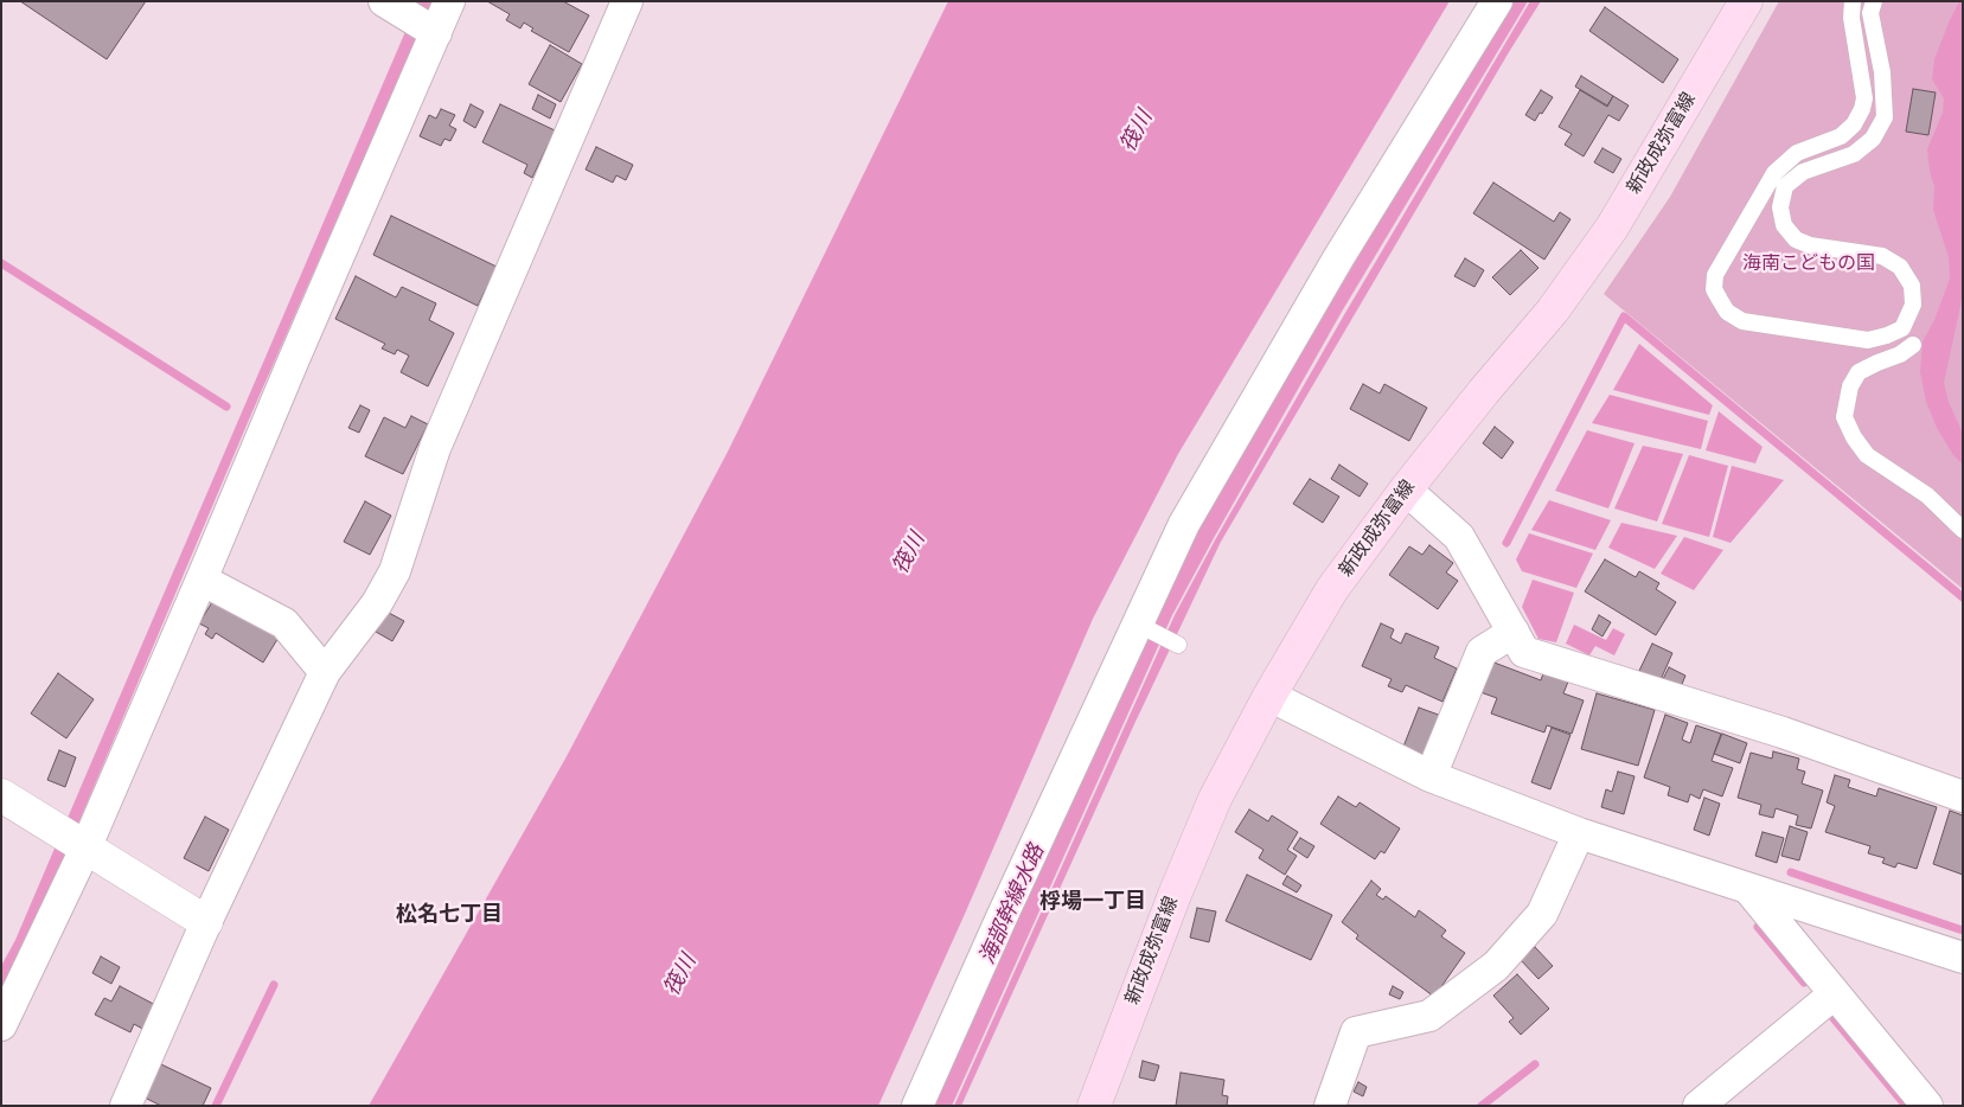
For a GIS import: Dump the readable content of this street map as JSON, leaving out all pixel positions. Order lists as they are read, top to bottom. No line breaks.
{"streets":{"main road":["新政成弥富線"]},"districts":["桴場一丁目","松名七丁目"],"water":["筏川","海部幹線水路"],"parks":["海南こどもの国"]}
